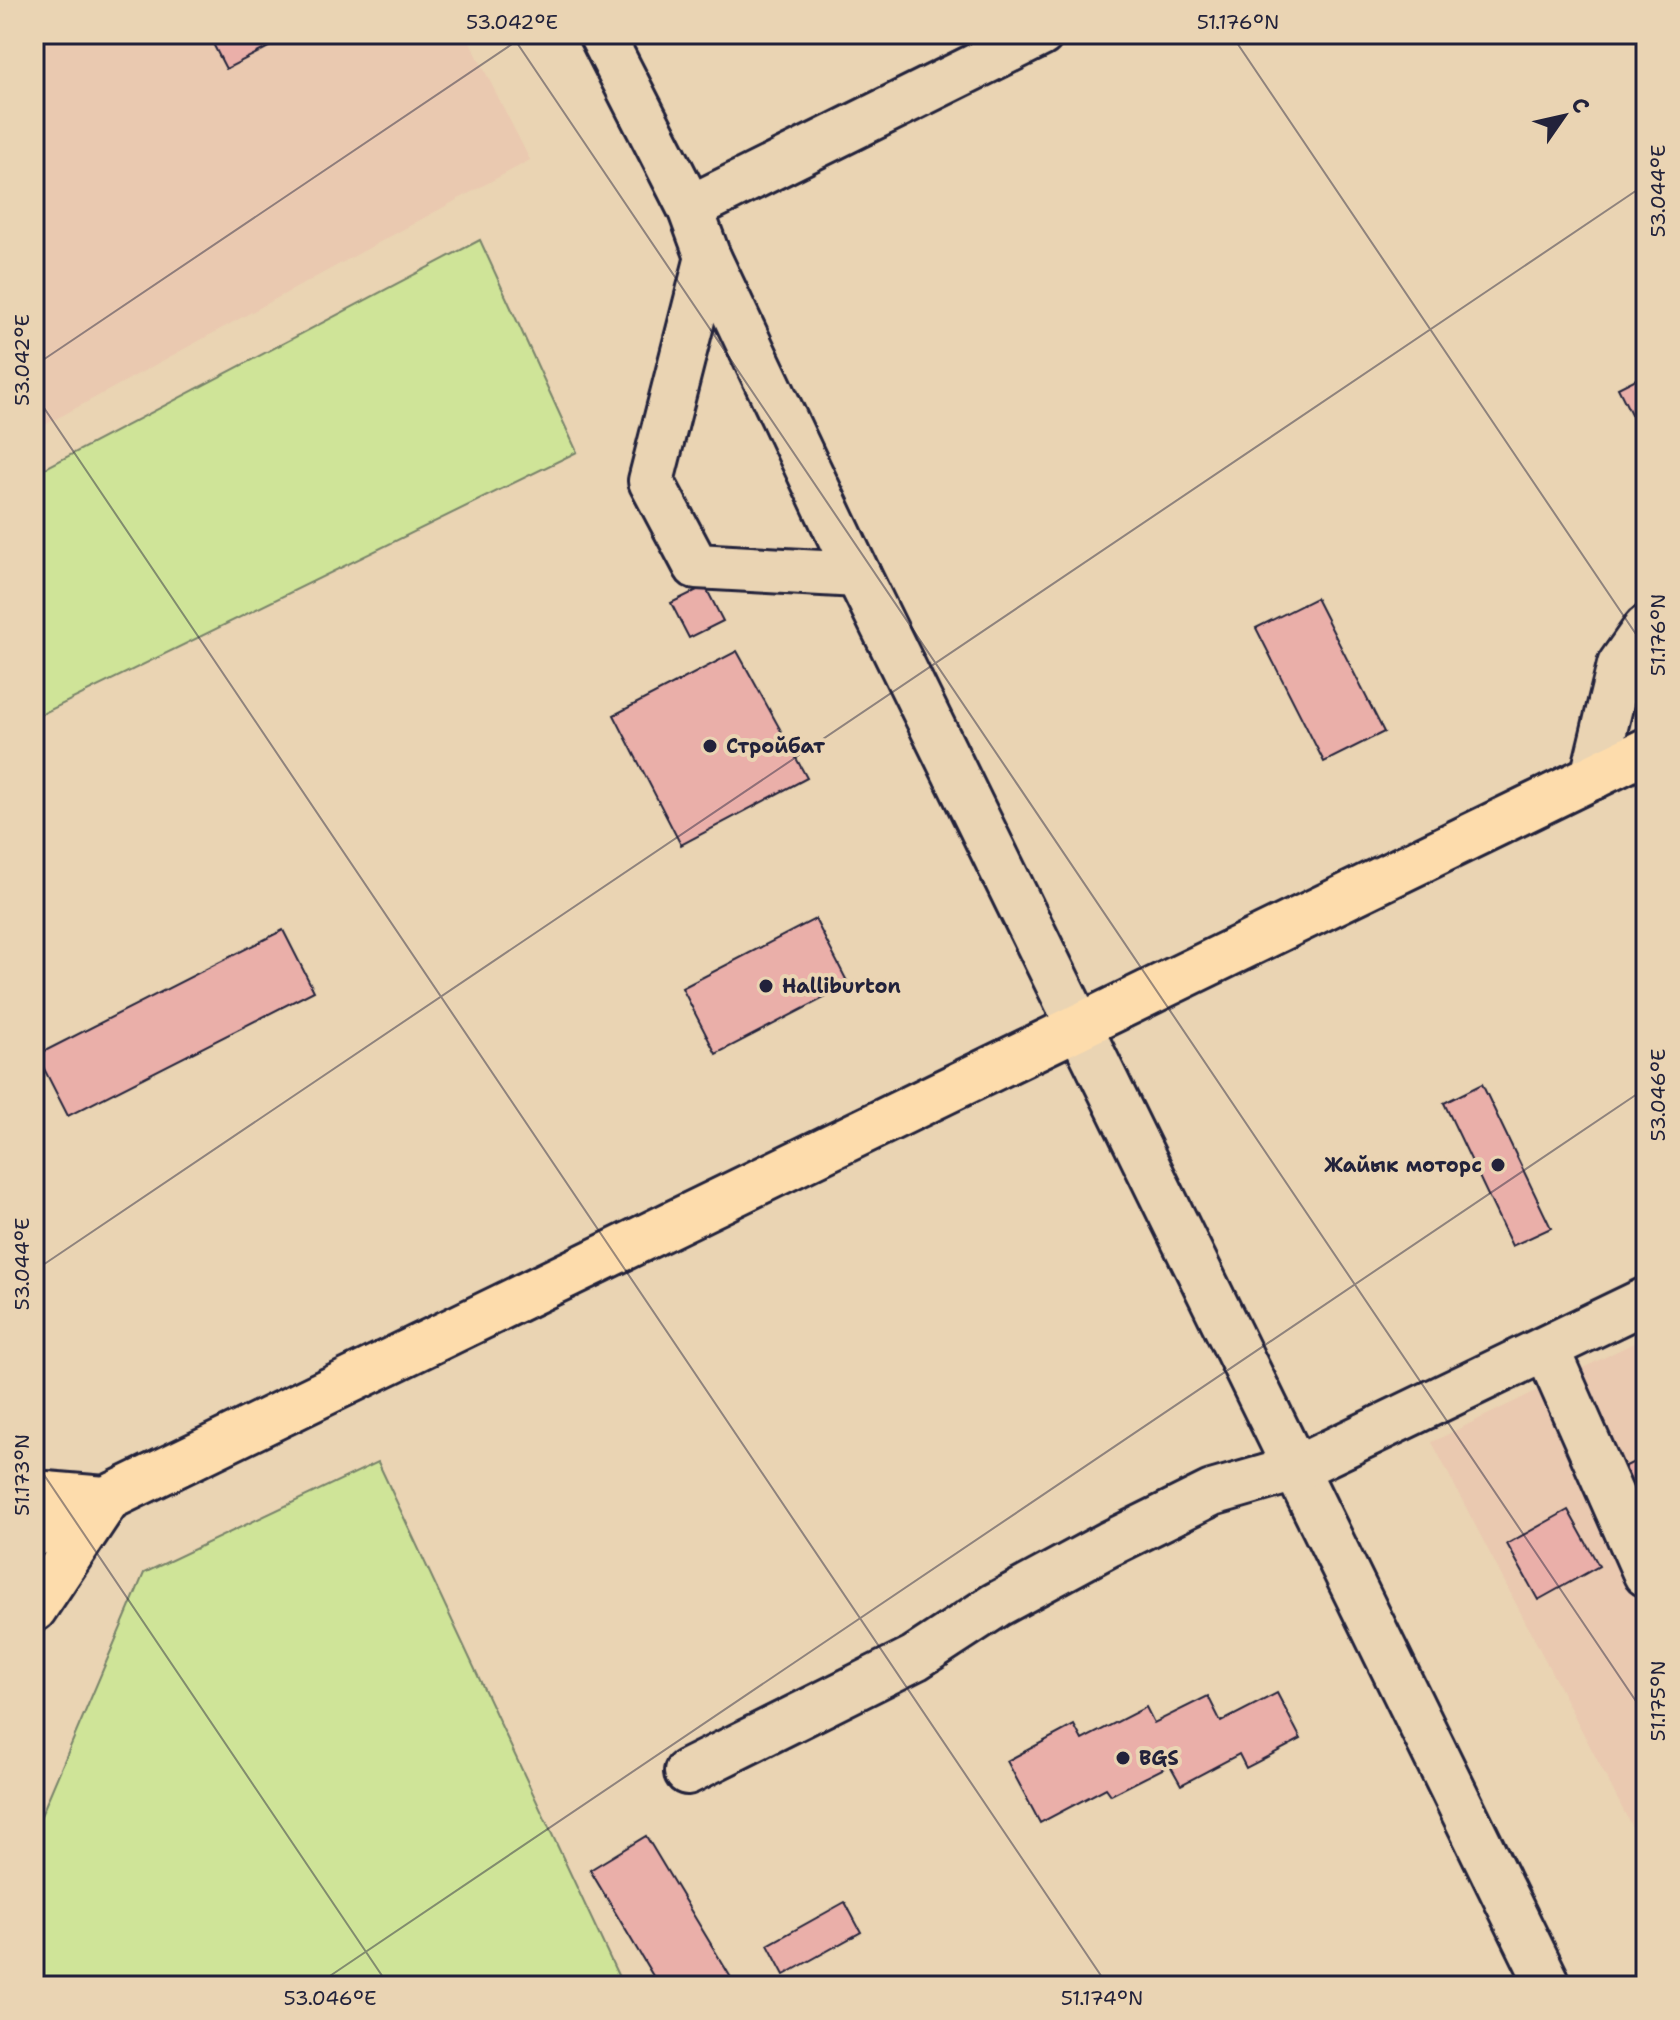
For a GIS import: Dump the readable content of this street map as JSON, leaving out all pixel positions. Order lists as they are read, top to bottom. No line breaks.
{"places":["Стройбат","Halliburton","Жайык моторс","BGS"],"north":"top right","coordinates":["53.042°E","51.176°N","53.044°E","53.046°E","51.173°N","51.175°N","51.174°N"]}
